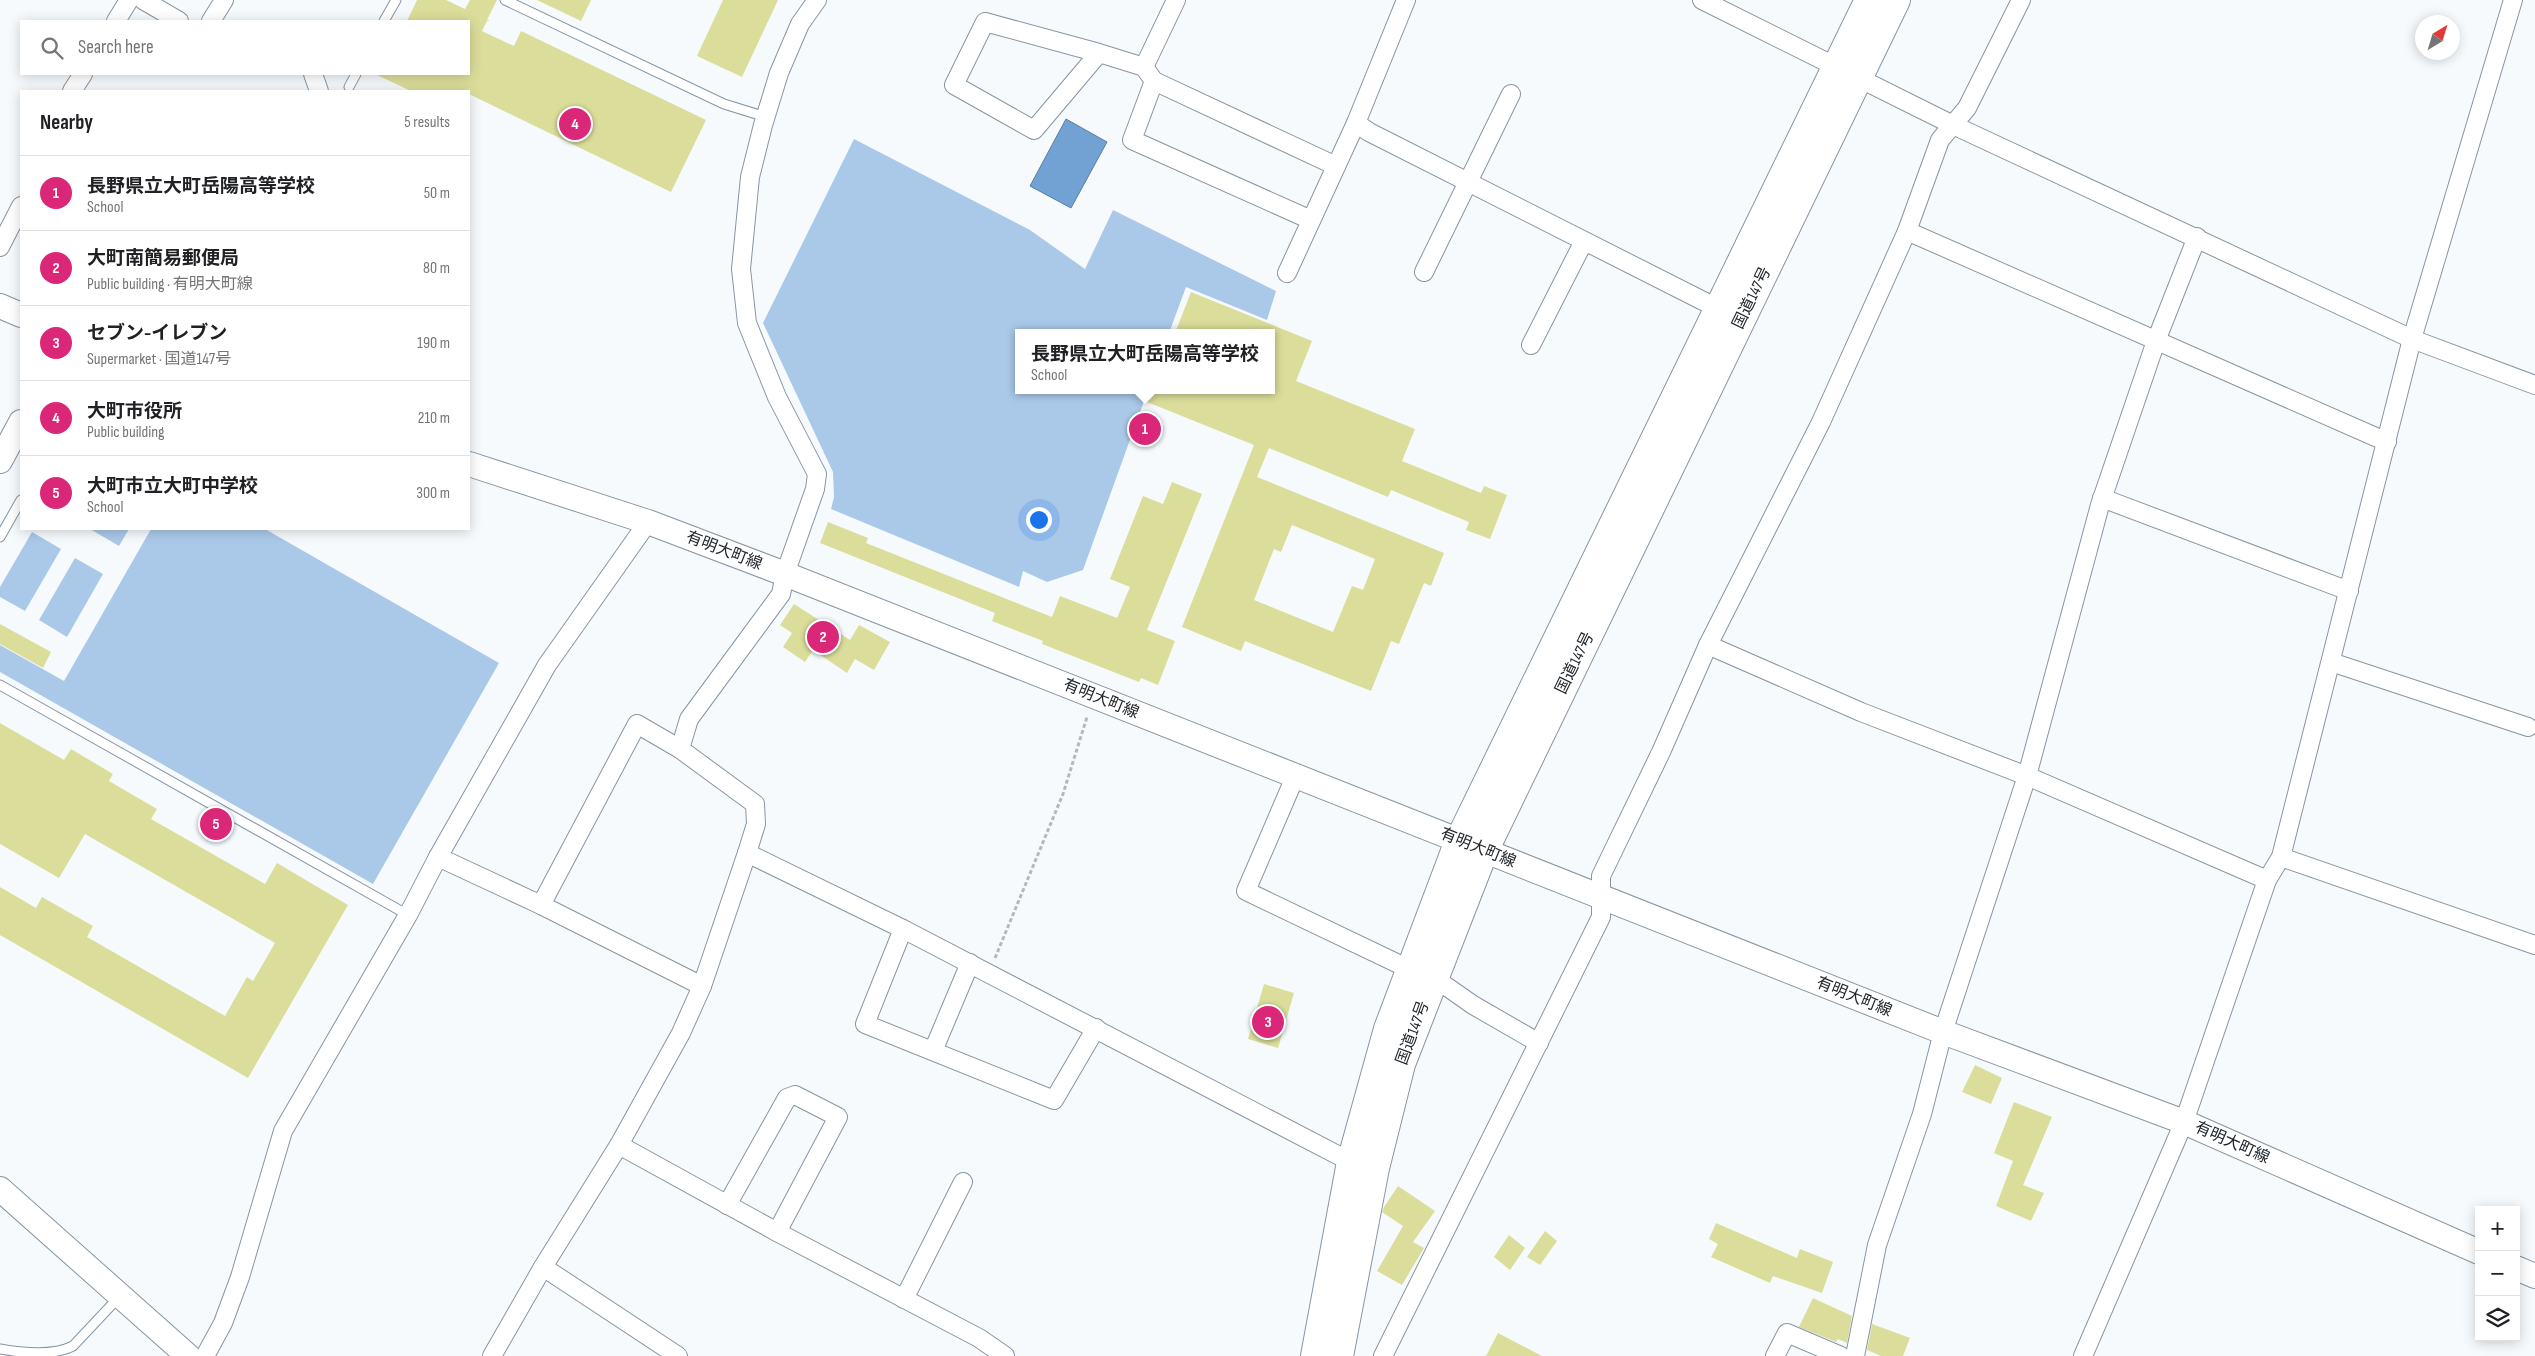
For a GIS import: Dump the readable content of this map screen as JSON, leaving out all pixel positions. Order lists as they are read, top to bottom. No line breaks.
{"streets":{"highway":["国道147号"],"main road":["有明大町線"]},"crossings":[["国道147号","有明大町線"]],"north":"top right","page":{"search":"Search here","heading":["Nearby","5 results"],"pins":["4","1","2","5","3"],"list":[{"mark":"1","name":"長野県立大町岳陽高等学校","note":"School","value":"50 m"},{"mark":"2","name":"大町南簡易郵便局","note":"Public building · 有明大町線","value":"80 m"},{"mark":"3","name":"セブン-イレブン","note":"Supermarket · 国道147号","value":"190 m"},{"mark":"4","name":"大町市役所","note":"Public building","value":"210 m"},{"mark":"5","name":"大町市立大町中学校","note":"School","value":"300 m"}],"popup":["長野県立大町岳陽高等学校","School"],"map_buttons":["+","−"]}}
